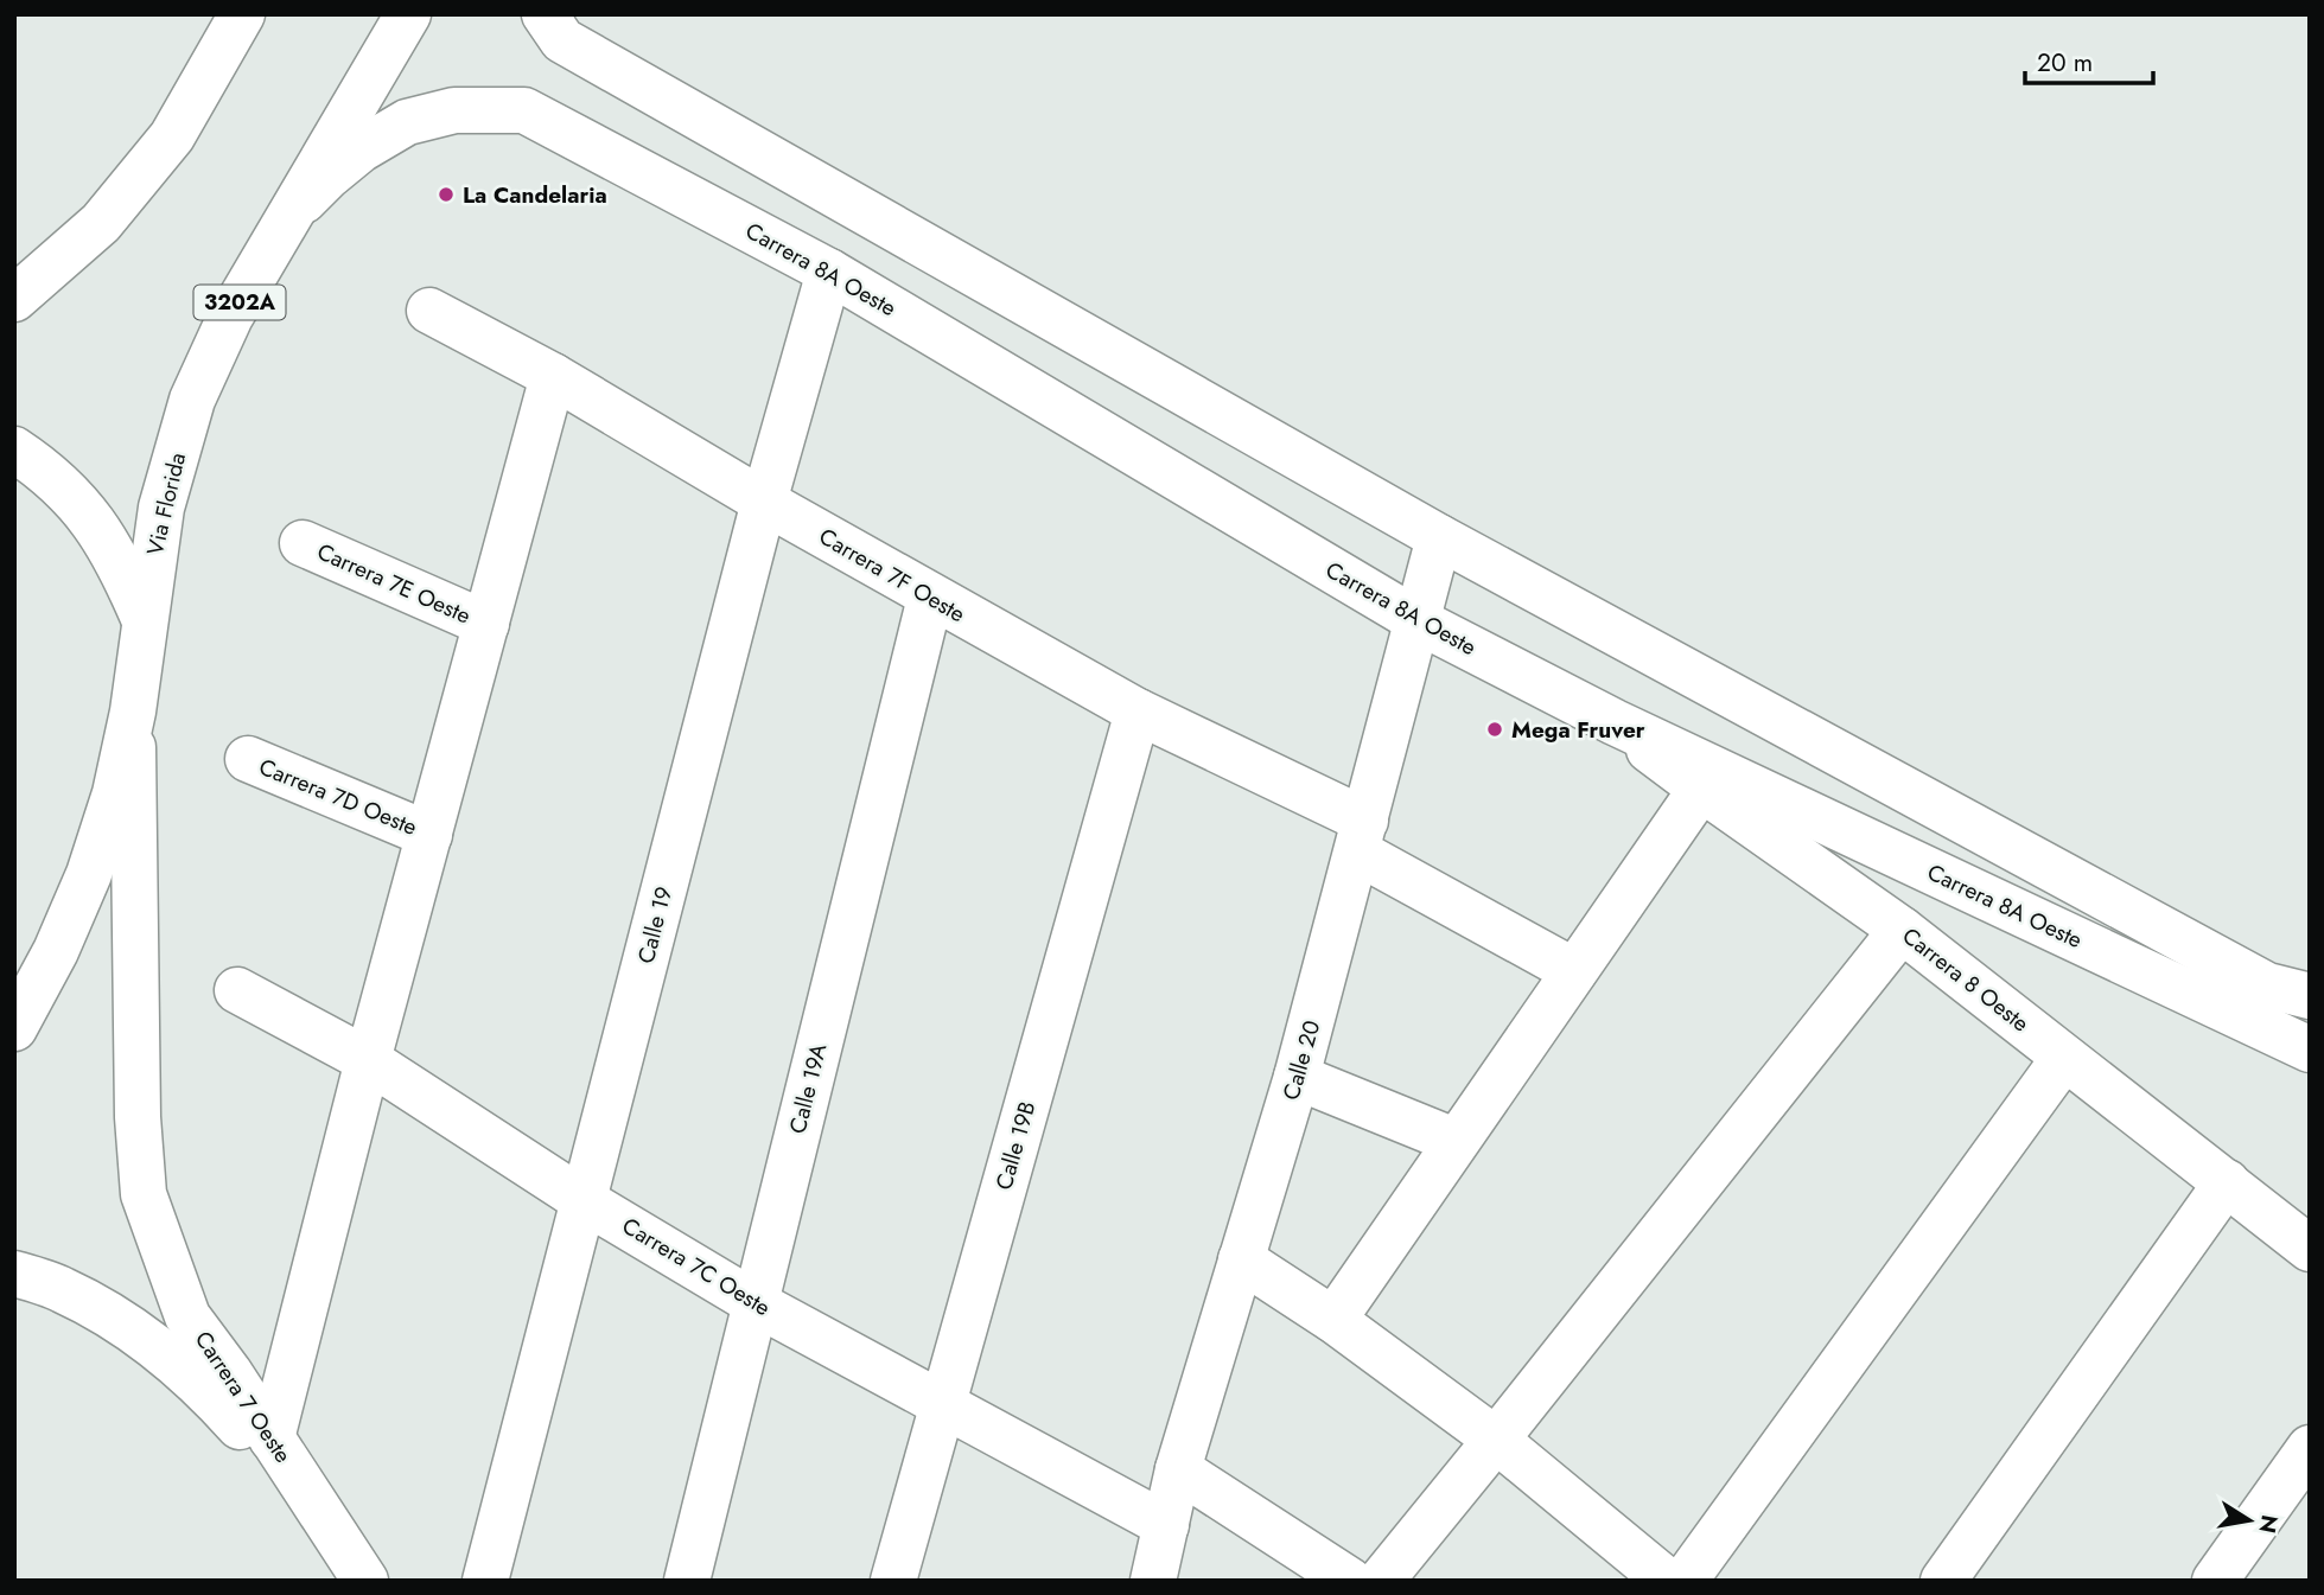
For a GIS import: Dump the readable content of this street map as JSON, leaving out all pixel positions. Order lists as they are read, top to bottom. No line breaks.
{"streets":{"street":["Carrera 8A Oeste","3202A","Via Florida","Carrera 7F Oeste","Carrera 7E Oeste","Carrera 7D Oeste","Calle 19","Carrera 8 Oeste","Calle 20","Calle 19A","Calle 19B","Carrera 7C Oeste","Carrera 7 Oeste"]},"crossings":[["Carrera 8A Oeste","Via Florida"],["Carrera 8A Oeste","Calle 19"],["Carrera 8A Oeste","Carrera 8 Oeste"],["Carrera 8A Oeste","Calle 20"],["Via Florida","Carrera 7 Oeste"],["Carrera 7F Oeste","Calle 19"],["Carrera 7F Oeste","Calle 20"],["Carrera 7F Oeste","Calle 19A"],["Carrera 7F Oeste","Calle 19B"],["Calle 19","Carrera 7C Oeste"],["Calle 20","Carrera 7C Oeste"],["Calle 19A","Carrera 7C Oeste"],["Calle 19B","Carrera 7C Oeste"]],"places":["La Candelaria","Mega Fruver"],"scale_bar":"20 m","north":"right"}
